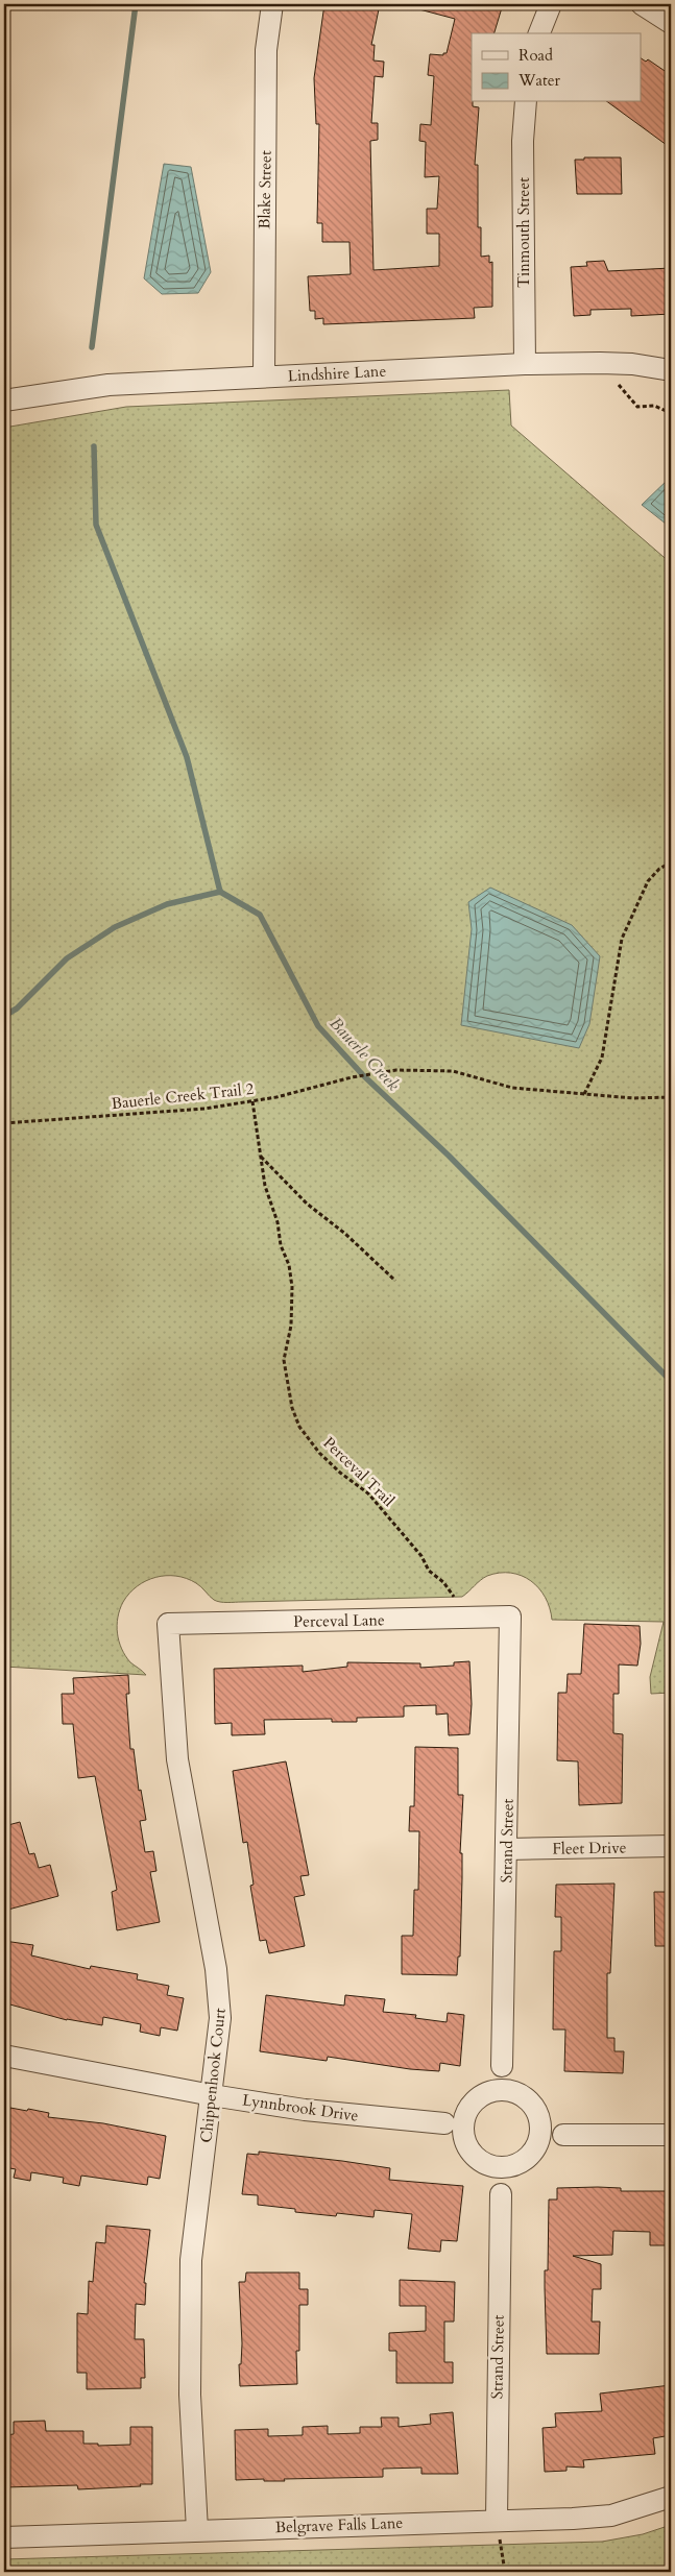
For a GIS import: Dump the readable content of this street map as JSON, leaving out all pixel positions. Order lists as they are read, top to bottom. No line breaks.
{"streets":{"street":["Blake Street","Tinmouth Street","Lindshire Lane","Perceval Lane","Strand Street","Fleet Drive","Chippenhook Court","Lynnbrook Drive","Belgrave Falls Lane"],"path":["Bauerle Creek Trail 2","Perceval Trail"]},"crossings":[["Blake Street","Lindshire Lane"],["Tinmouth Street","Lindshire Lane"],["Bauerle Creek Trail 2","Perceval Trail"],["Perceval Lane","Strand Street"],["Perceval Lane","Chippenhook Court"],["Strand Street","Fleet Drive"],["Strand Street","Lynnbrook Drive"],["Strand Street","Belgrave Falls Lane"],["Chippenhook Court","Lynnbrook Drive"],["Chippenhook Court","Belgrave Falls Lane"]],"water":["Bauerle Creek"],"legend":["Road","Water"]}
